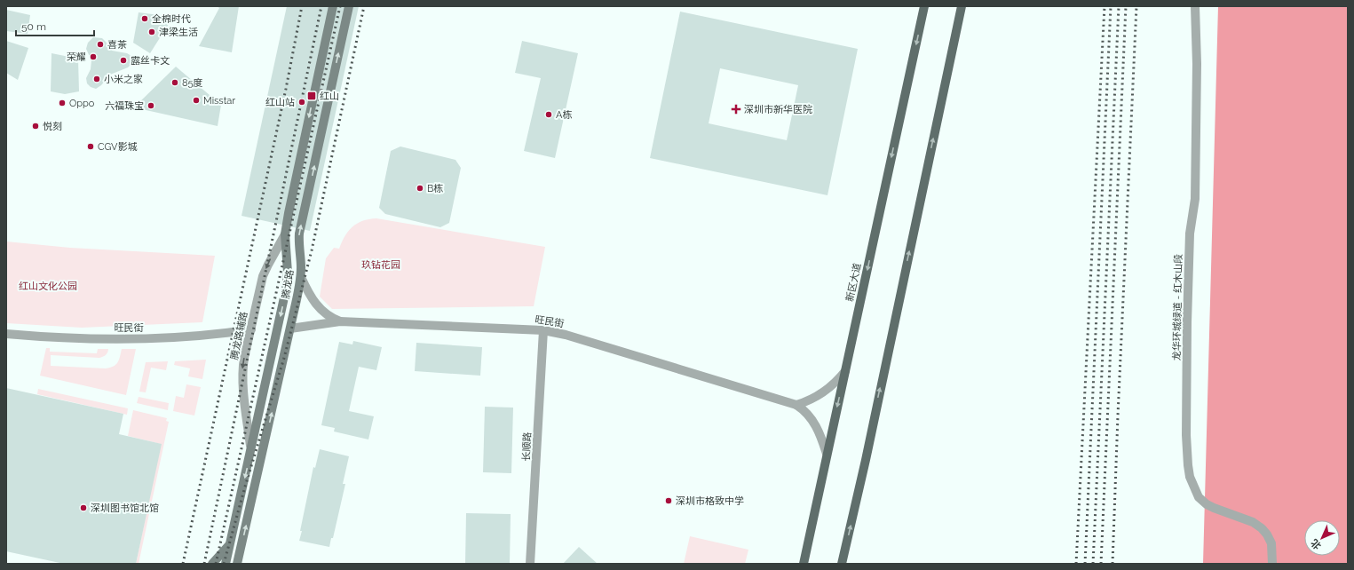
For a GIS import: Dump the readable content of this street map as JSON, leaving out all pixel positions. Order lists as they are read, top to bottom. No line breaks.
{"streets":{"main road":["新区大道","腾龙路"],"street":["龙华环城绿道 - 红木山段","旺民街","腾龙路辅路","长顺路"]},"crossings":[["腾龙路","旺民街"],["腾龙路","腾龙路辅路"],["旺民街","腾龙路辅路"],["旺民街","长顺路"]],"one_way":["腾龙路辅路"],"parks":["玖钻花园","红山文化公园"],"places":{"other":["全棉时代","津梁生活","喜茶","荣耀","露丝卡文","小米之家","85度","Misstar","红山站","Oppo","六福珠宝","A栋","悦刻","CGV影城","B栋","深圳市格致中学","深圳图书馆北馆"],"transit":["红山"],"health":["深圳市新华医院"]},"scale_bar":"50 m","north":"bottom left"}
